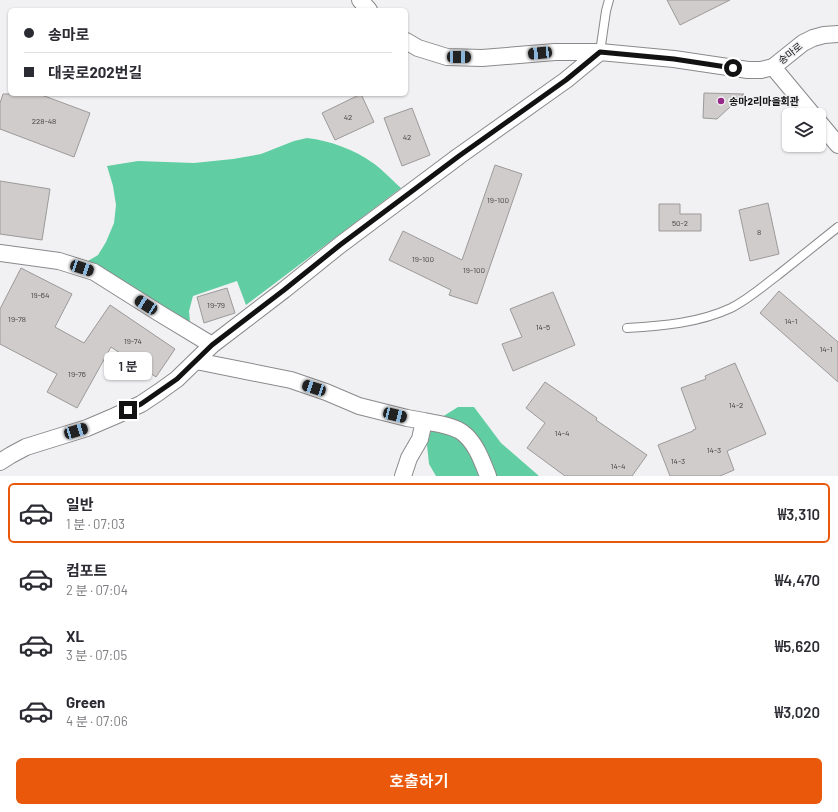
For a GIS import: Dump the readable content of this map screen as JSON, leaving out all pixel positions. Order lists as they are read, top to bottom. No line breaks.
{"streets":{"street":["송마로"]},"places":["송마2리마을회관"],"house_numbers":["42","228-48","42","19-100","50-2","8","19-100","19-100","19-64","19-79","19-78","14-1","14-5","19-74","14-1","19-76","14-2","14-4","14-3","14-3","14-4"],"page":{"banner":["송마로","대곶로202번길"],"bubble":"1 분","list":[{"name":"일반","note":"1 분 · 07:03","value":"₩3,310"},{"name":"컴포트","note":"2 분 · 07:04","value":"₩4,470"},{"name":"XL","note":"3 분 · 07:05","value":"₩5,620"},{"name":"Green","note":"4 분 · 07:06","value":"₩3,020"}],"buttons":"호출하기"}}
